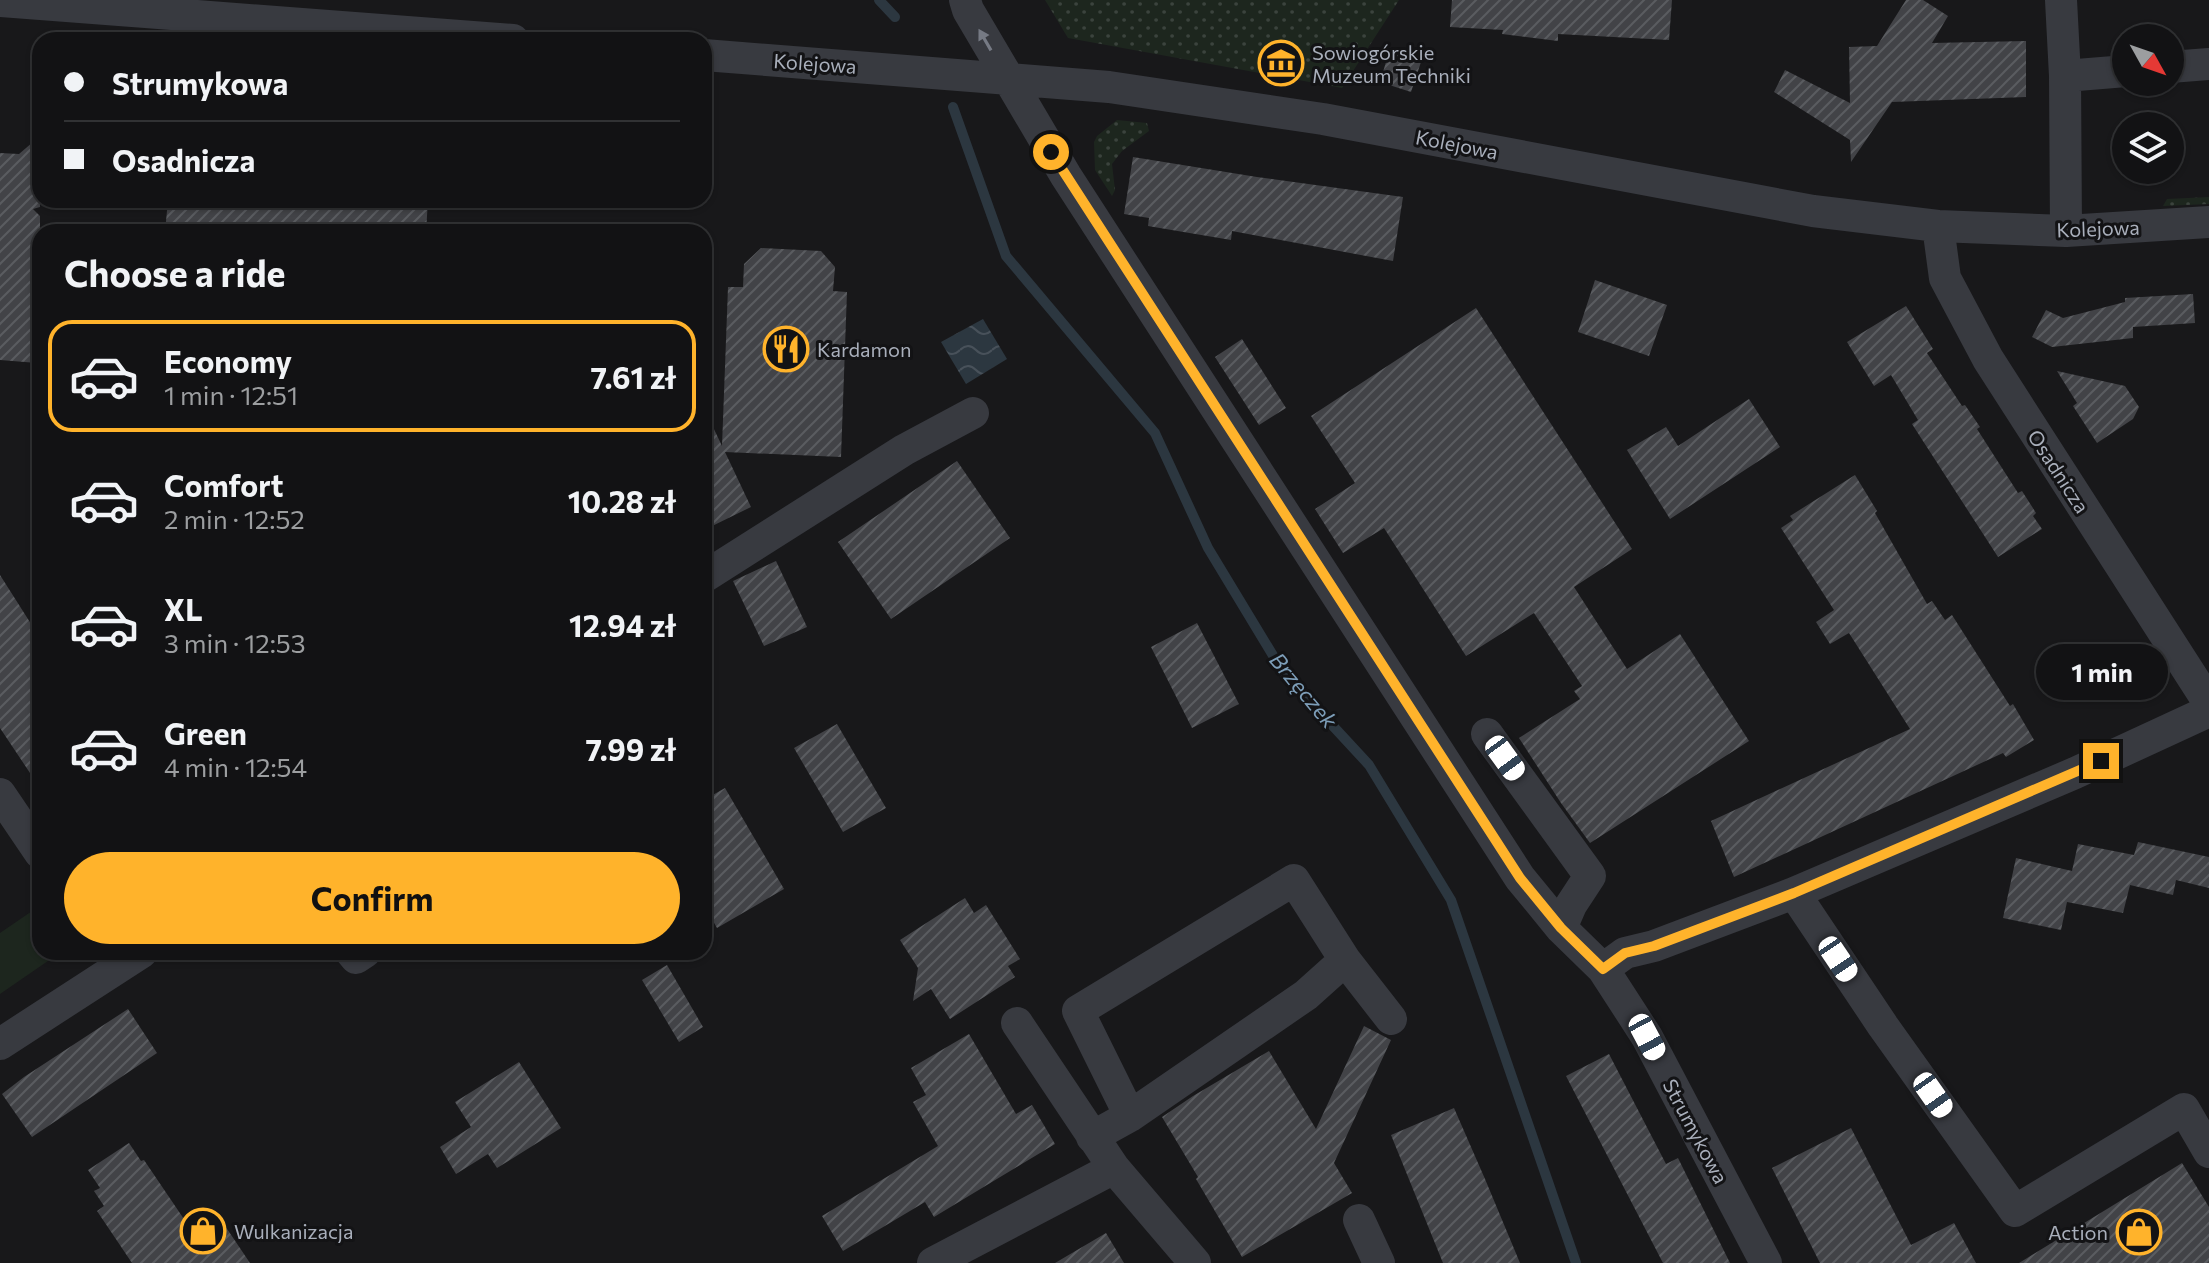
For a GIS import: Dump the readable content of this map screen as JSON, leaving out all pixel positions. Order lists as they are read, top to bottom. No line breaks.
{"streets":{"street":["Kolejowa","Osadnicza","Strumykowa"]},"crossings":[["Kolejowa","Osadnicza"],["Kolejowa","Strumykowa"]],"water":["Brzęczek"],"places":{"museum":["Sowiogórskie Muzeum Techniki"],"restaurant":["Kardamon"],"shop":["Wulkanizacja","Action"]},"north":"bottom right","page":{"banner":["Strumykowa","Osadnicza"],"heading":"Choose a ride","list":[{"name":"Economy","note":"1 min · 12:51","value":"7.61 zł"},{"name":"Comfort","note":"2 min · 12:52","value":"10.28 zł"},{"name":"XL","note":"3 min · 12:53","value":"12.94 zł"},{"name":"Green","note":"4 min · 12:54","value":"7.99 zł"}],"bubble":"1 min","buttons":"Confirm"}}
